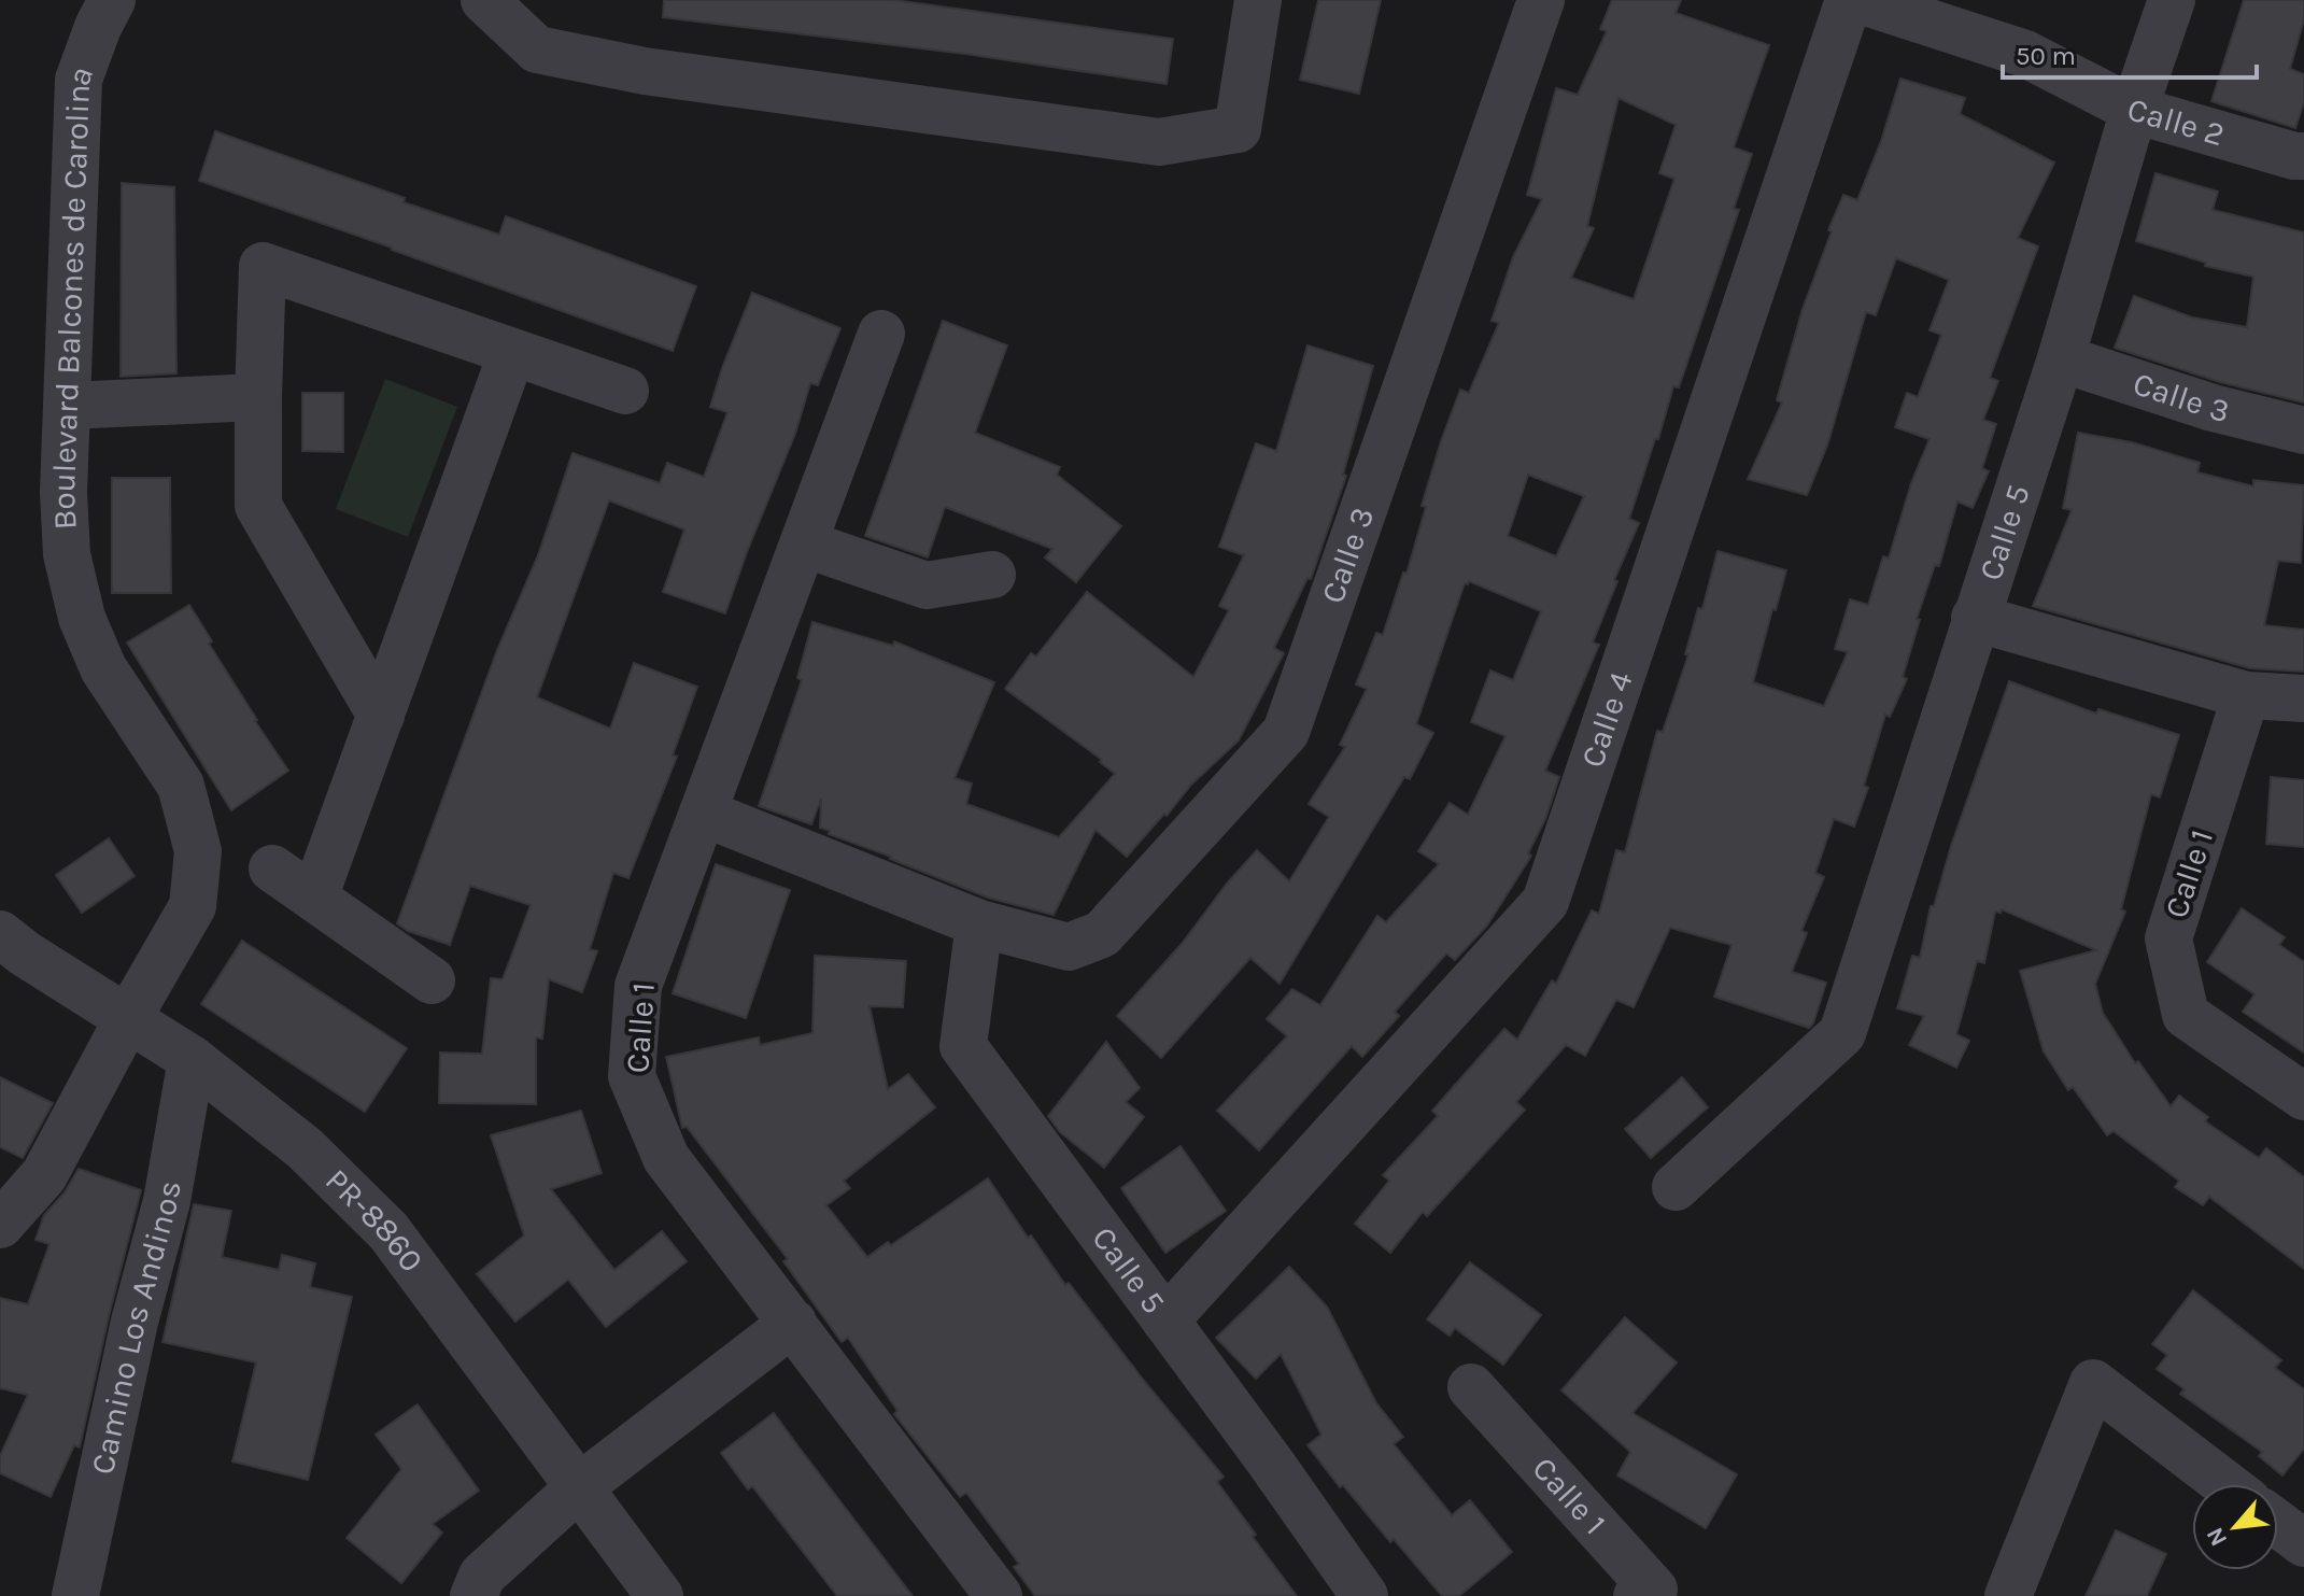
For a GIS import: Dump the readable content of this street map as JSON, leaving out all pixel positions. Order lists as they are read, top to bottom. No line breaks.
{"streets":{"street":["Calle 2","Boulevard Balcones de Carolina","Calle 3","Calle 5","Calle 4","Calle 1","PR-8860","Camino Los Andinos"]},"crossings":[["Calle 2","Calle 5"],["Boulevard Balcones de Carolina","PR-8860"],["Calle 3","Calle 5"],["Calle 3","Calle 1"],["Calle 5","Calle 4"],["PR-8860","Camino Los Andinos"]],"scale_bar":"50 m","north":"bottom left"}
